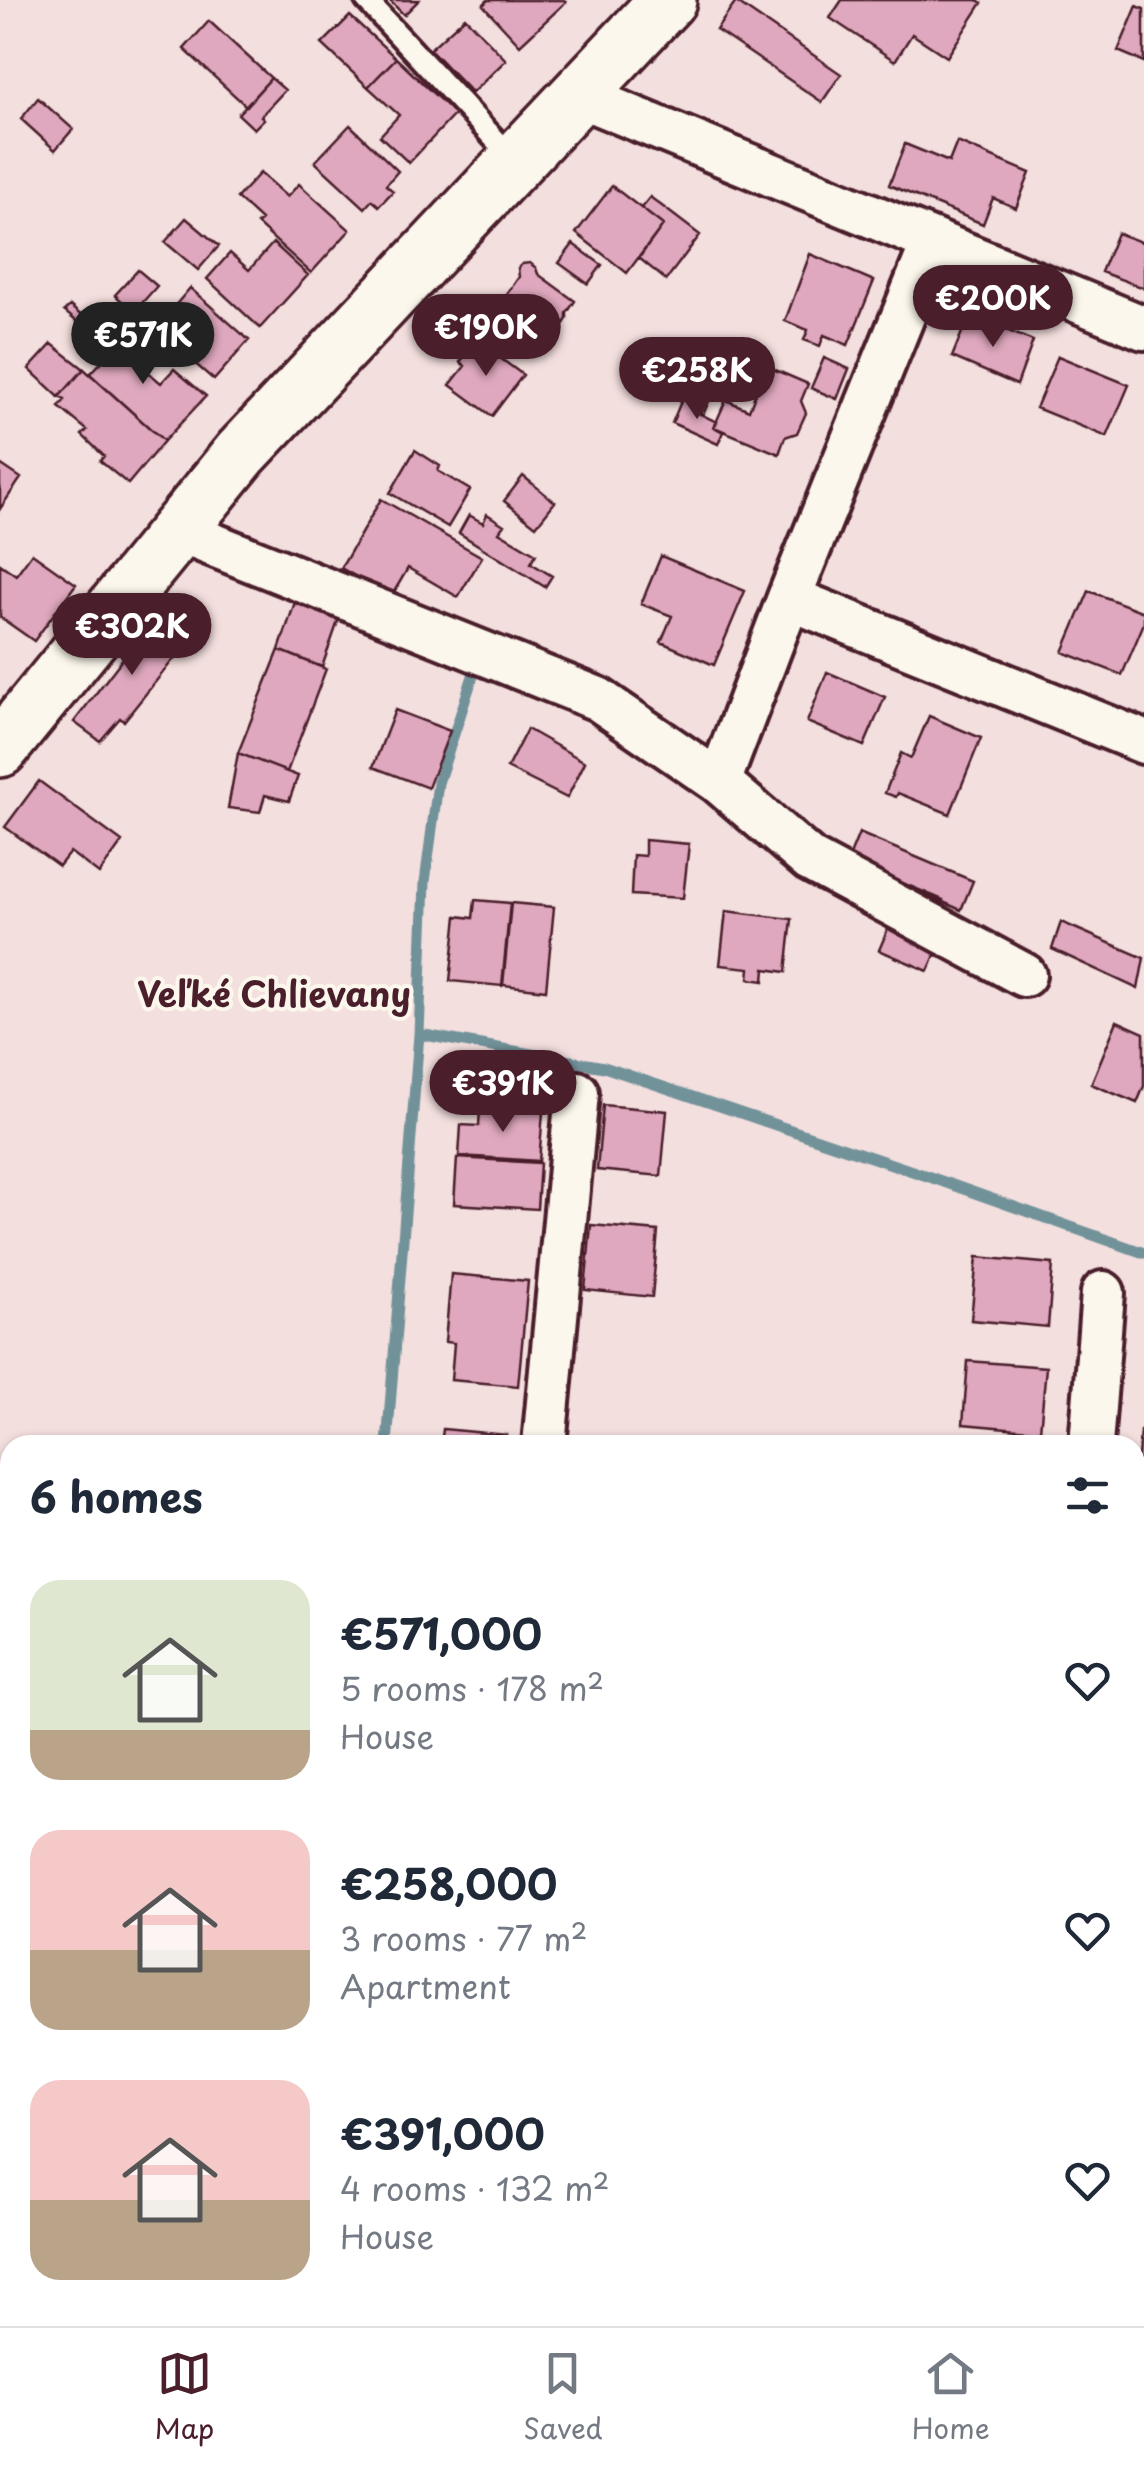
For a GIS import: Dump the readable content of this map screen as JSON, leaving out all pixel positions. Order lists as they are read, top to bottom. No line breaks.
{"districts":["Veľké Chlievany"],"page":{"price":["€200K","€190K","€571K","€258K","€302K","€391K"],"heading":"6 homes","list":[{"name":"€571,000","note":"5 rooms · 178 m² · House"},{"name":"€258,000","note":"3 rooms · 77 m² · Apartment"},{"name":"€391,000","note":"4 rooms · 132 m² · House"}],"tabs":["Map","Saved","Home"]}}
